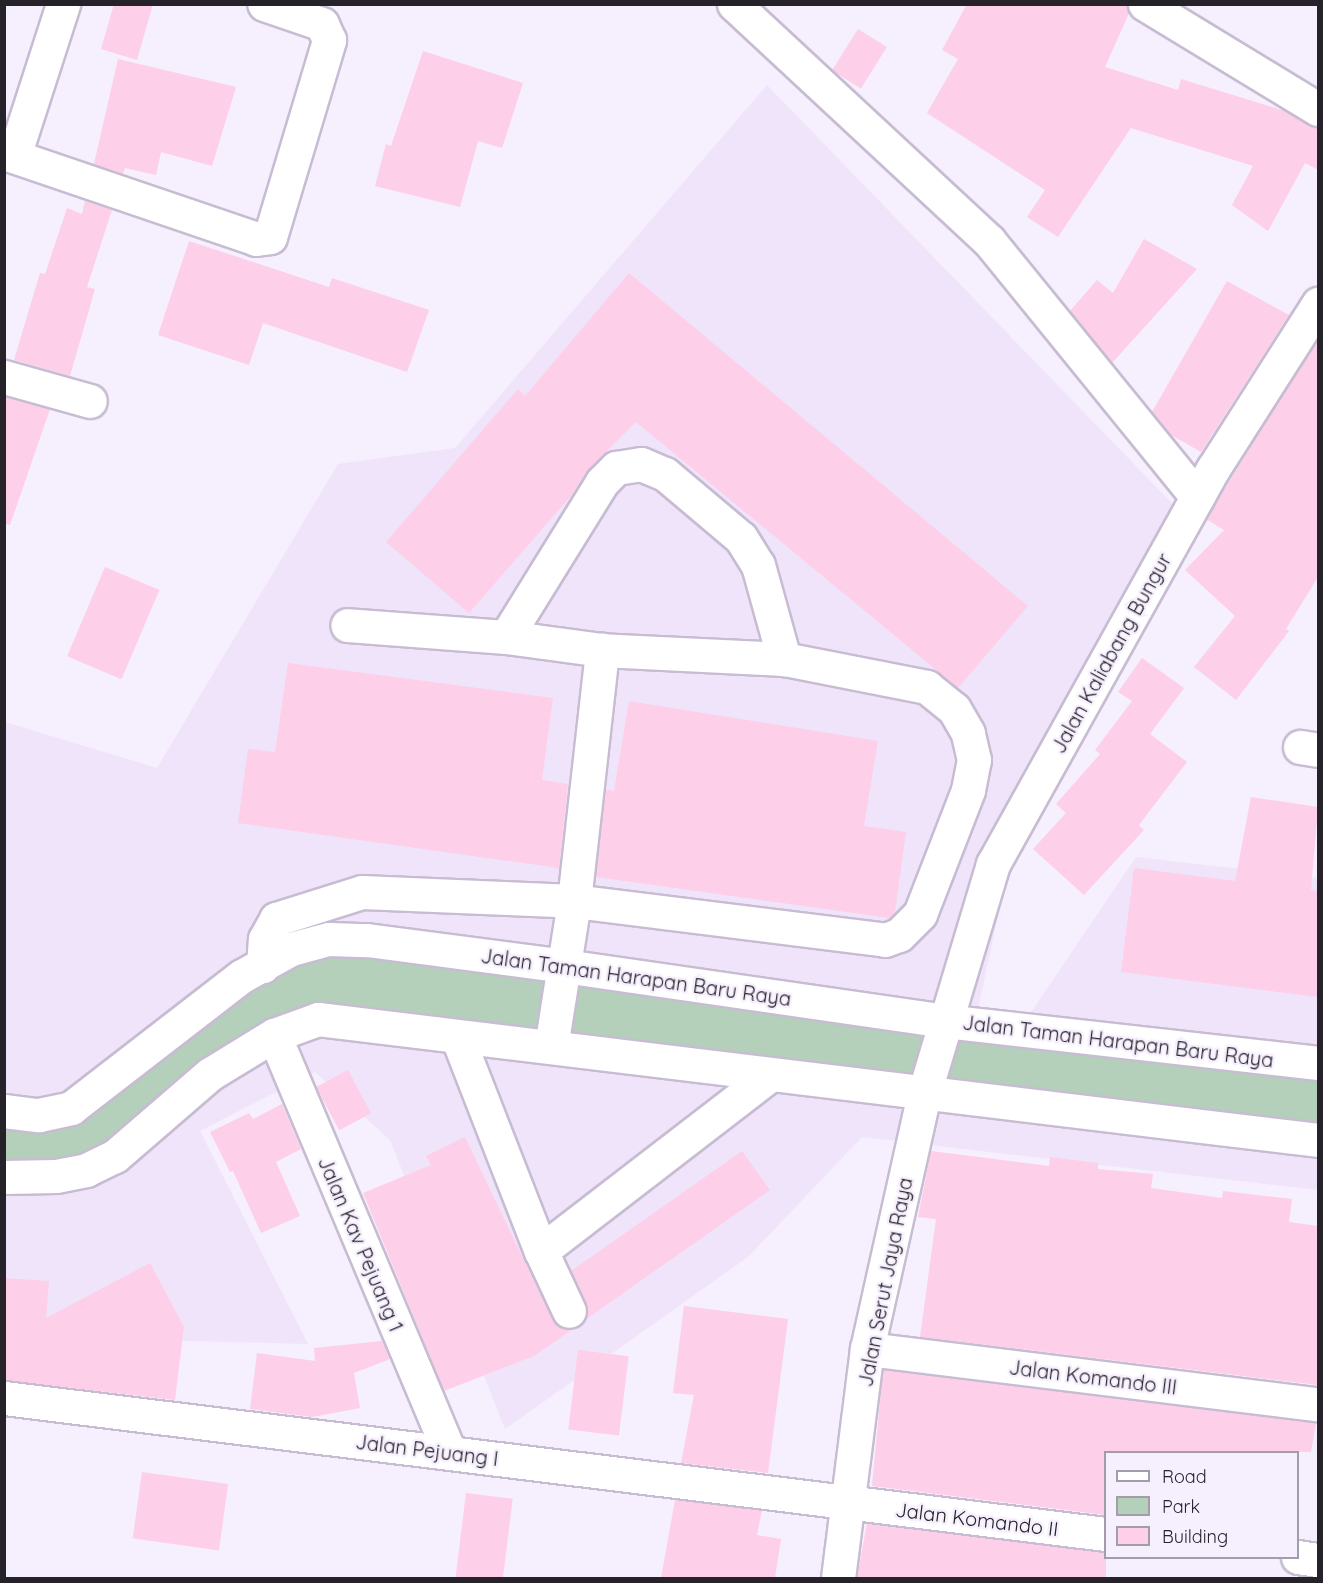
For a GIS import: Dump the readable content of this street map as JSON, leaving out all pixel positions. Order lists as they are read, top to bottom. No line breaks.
{"streets":{"street":["Jalan Kaliabang Bungur","Jalan Taman Harapan Baru Raya","Jalan Kav Pejuang 1","Jalan Serut Jaya Raya","Jalan Komando III","Jalan Pejuang I","Jalan Komando II"]},"crossings":[["Jalan Kaliabang Bungur","Jalan Taman Harapan Baru Raya"],["Jalan Kaliabang Bungur","Jalan Serut Jaya Raya"],["Jalan Kav Pejuang 1","Jalan Pejuang I"],["Jalan Serut Jaya Raya","Jalan Komando III"],["Jalan Serut Jaya Raya","Jalan Pejuang I"],["Jalan Serut Jaya Raya","Jalan Komando II"],["Jalan Pejuang I","Jalan Komando II"]],"legend":["Road","Park","Building"]}
